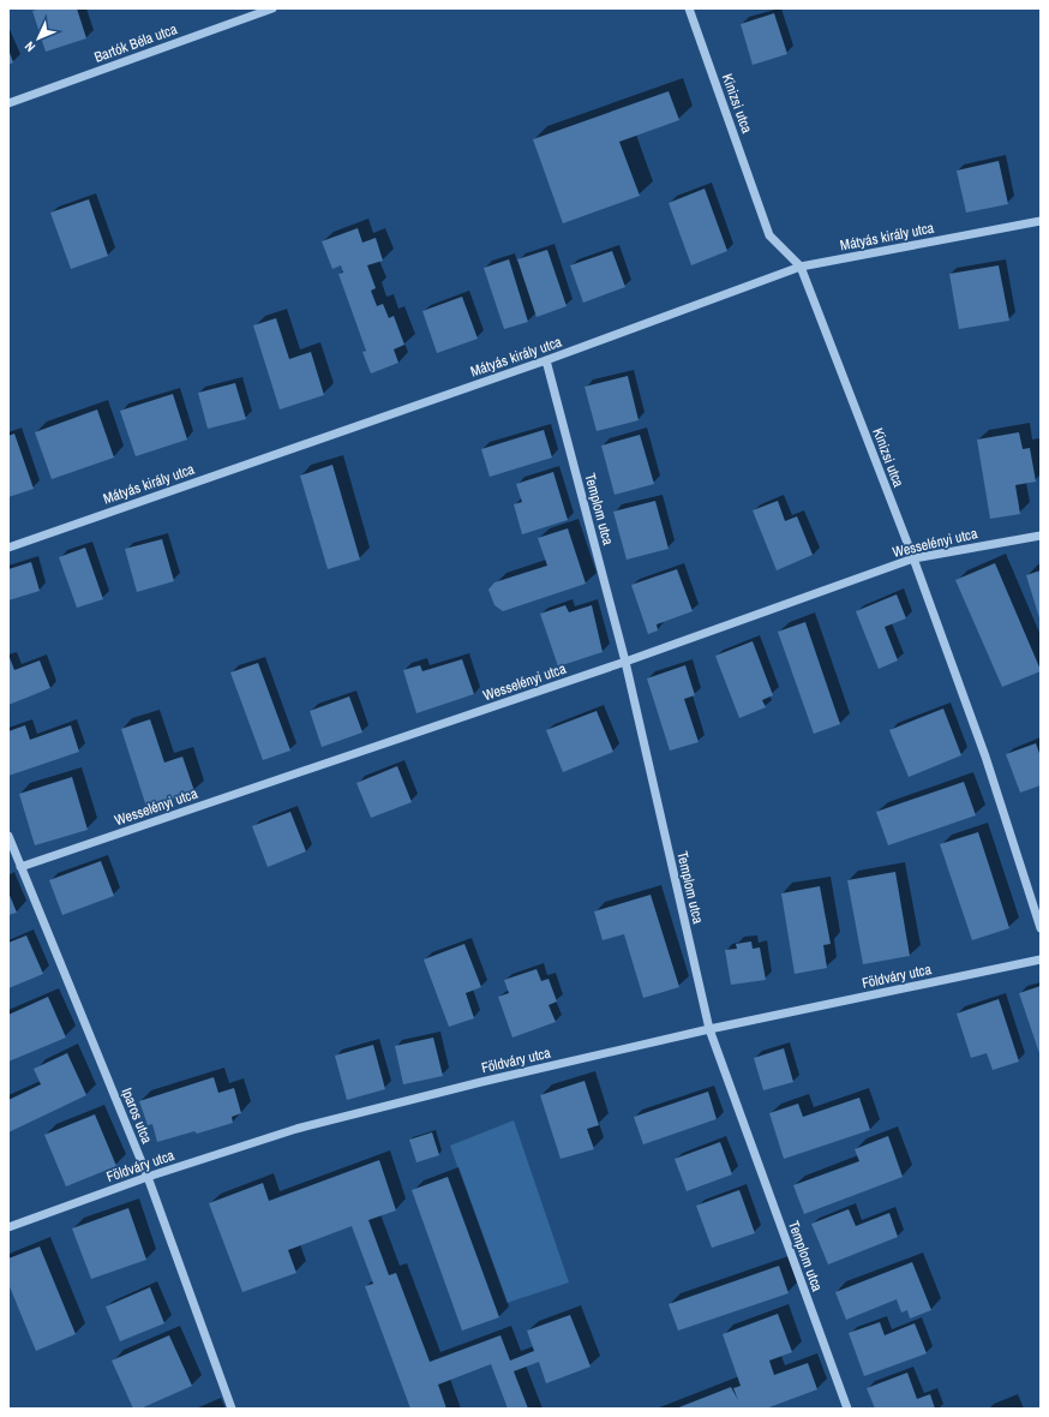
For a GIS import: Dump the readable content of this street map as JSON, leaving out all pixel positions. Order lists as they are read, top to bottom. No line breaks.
{"streets":{"street":["Bartók Béla utca","Kinizsi utca","Mátyás király utca","Templom utca","Wesselényi utca","Földváry utca","Iparos utca"]},"crossings":[["Kinizsi utca","Mátyás király utca"],["Kinizsi utca","Wesselényi utca"],["Mátyás király utca","Templom utca"],["Templom utca","Wesselényi utca"],["Templom utca","Földváry utca"],["Wesselényi utca","Iparos utca"],["Földváry utca","Iparos utca"]],"north":"bottom left"}
